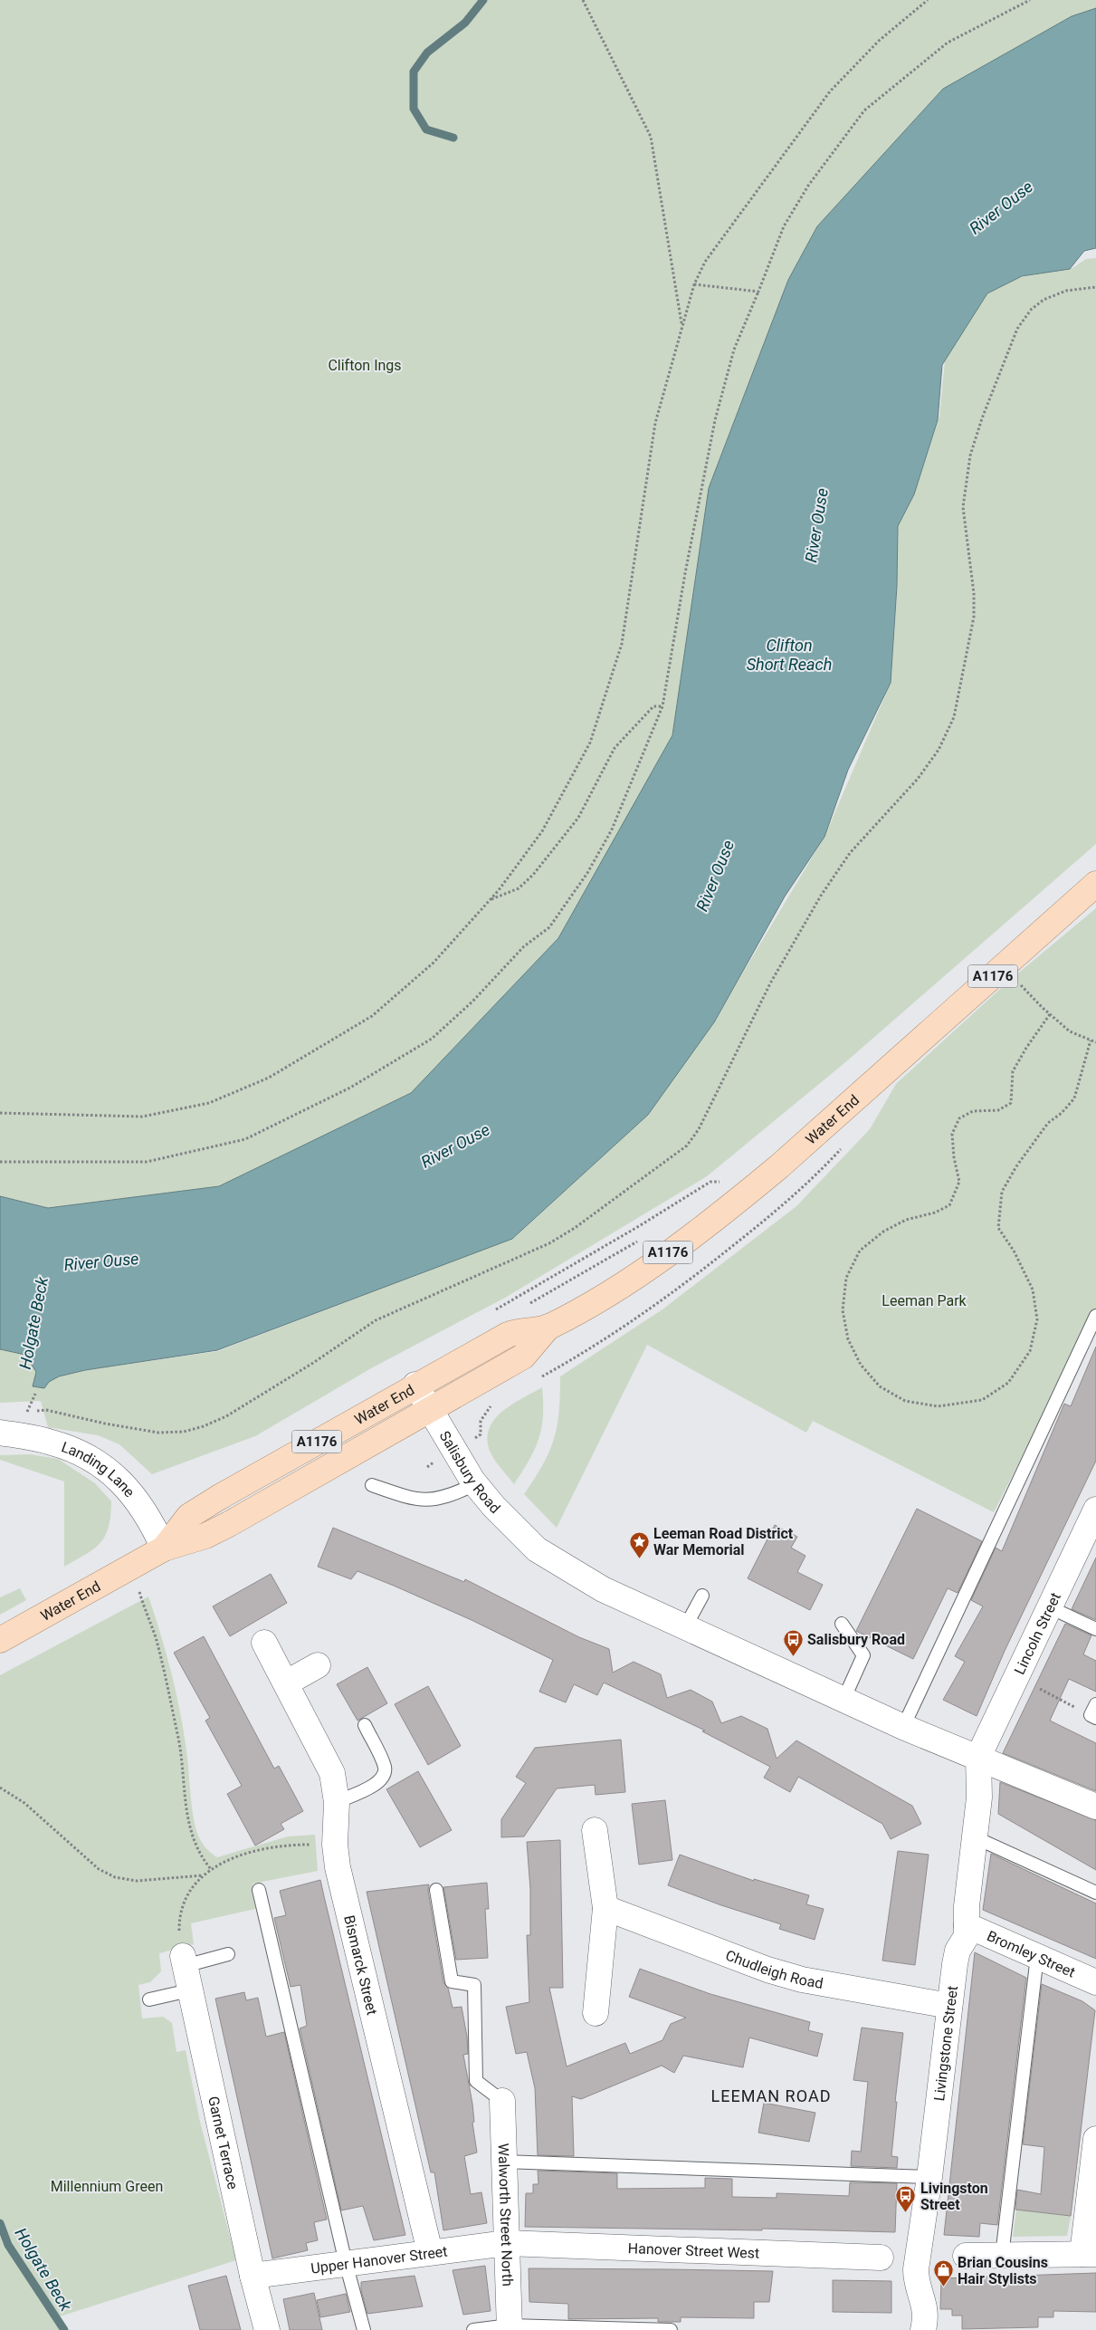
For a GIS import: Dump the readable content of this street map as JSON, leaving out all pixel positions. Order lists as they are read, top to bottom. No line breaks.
{"streets":{"main road":["A1176","Water End"],"street":["Landing Lane","Salisbury Road","Lincoln Street","Bromley Street","Bismarck Street","Chudleigh Road","Livingstone Street","Garnet Terrace","Walworth Street North","Hanover Street West","Upper Hanover Street"]},"crossings":[["Water End","Landing Lane"],["Water End","Salisbury Road"],["Salisbury Road","Lincoln Street"],["Salisbury Road","Livingstone Street"],["Lincoln Street","Livingstone Street"],["Bromley Street","Livingstone Street"],["Bismarck Street","Upper Hanover Street"],["Chudleigh Road","Livingstone Street"],["Garnet Terrace","Upper Hanover Street"],["Walworth Street North","Hanover Street West"],["Walworth Street North","Upper Hanover Street"],["Hanover Street West","Upper Hanover Street"]],"districts":["LEEMAN ROAD"],"water":["River Ouse","Clifton Short Reach","Holgate Beck"],"parks":["Clifton Ings","Leeman Park","Millennium Green"],"places":{"place":["Leeman Road District War Memorial"],"bus stop":["Salisbury Road","Livingston Street"],"shop":["Brian Cousins Hair Stylists"]}}
